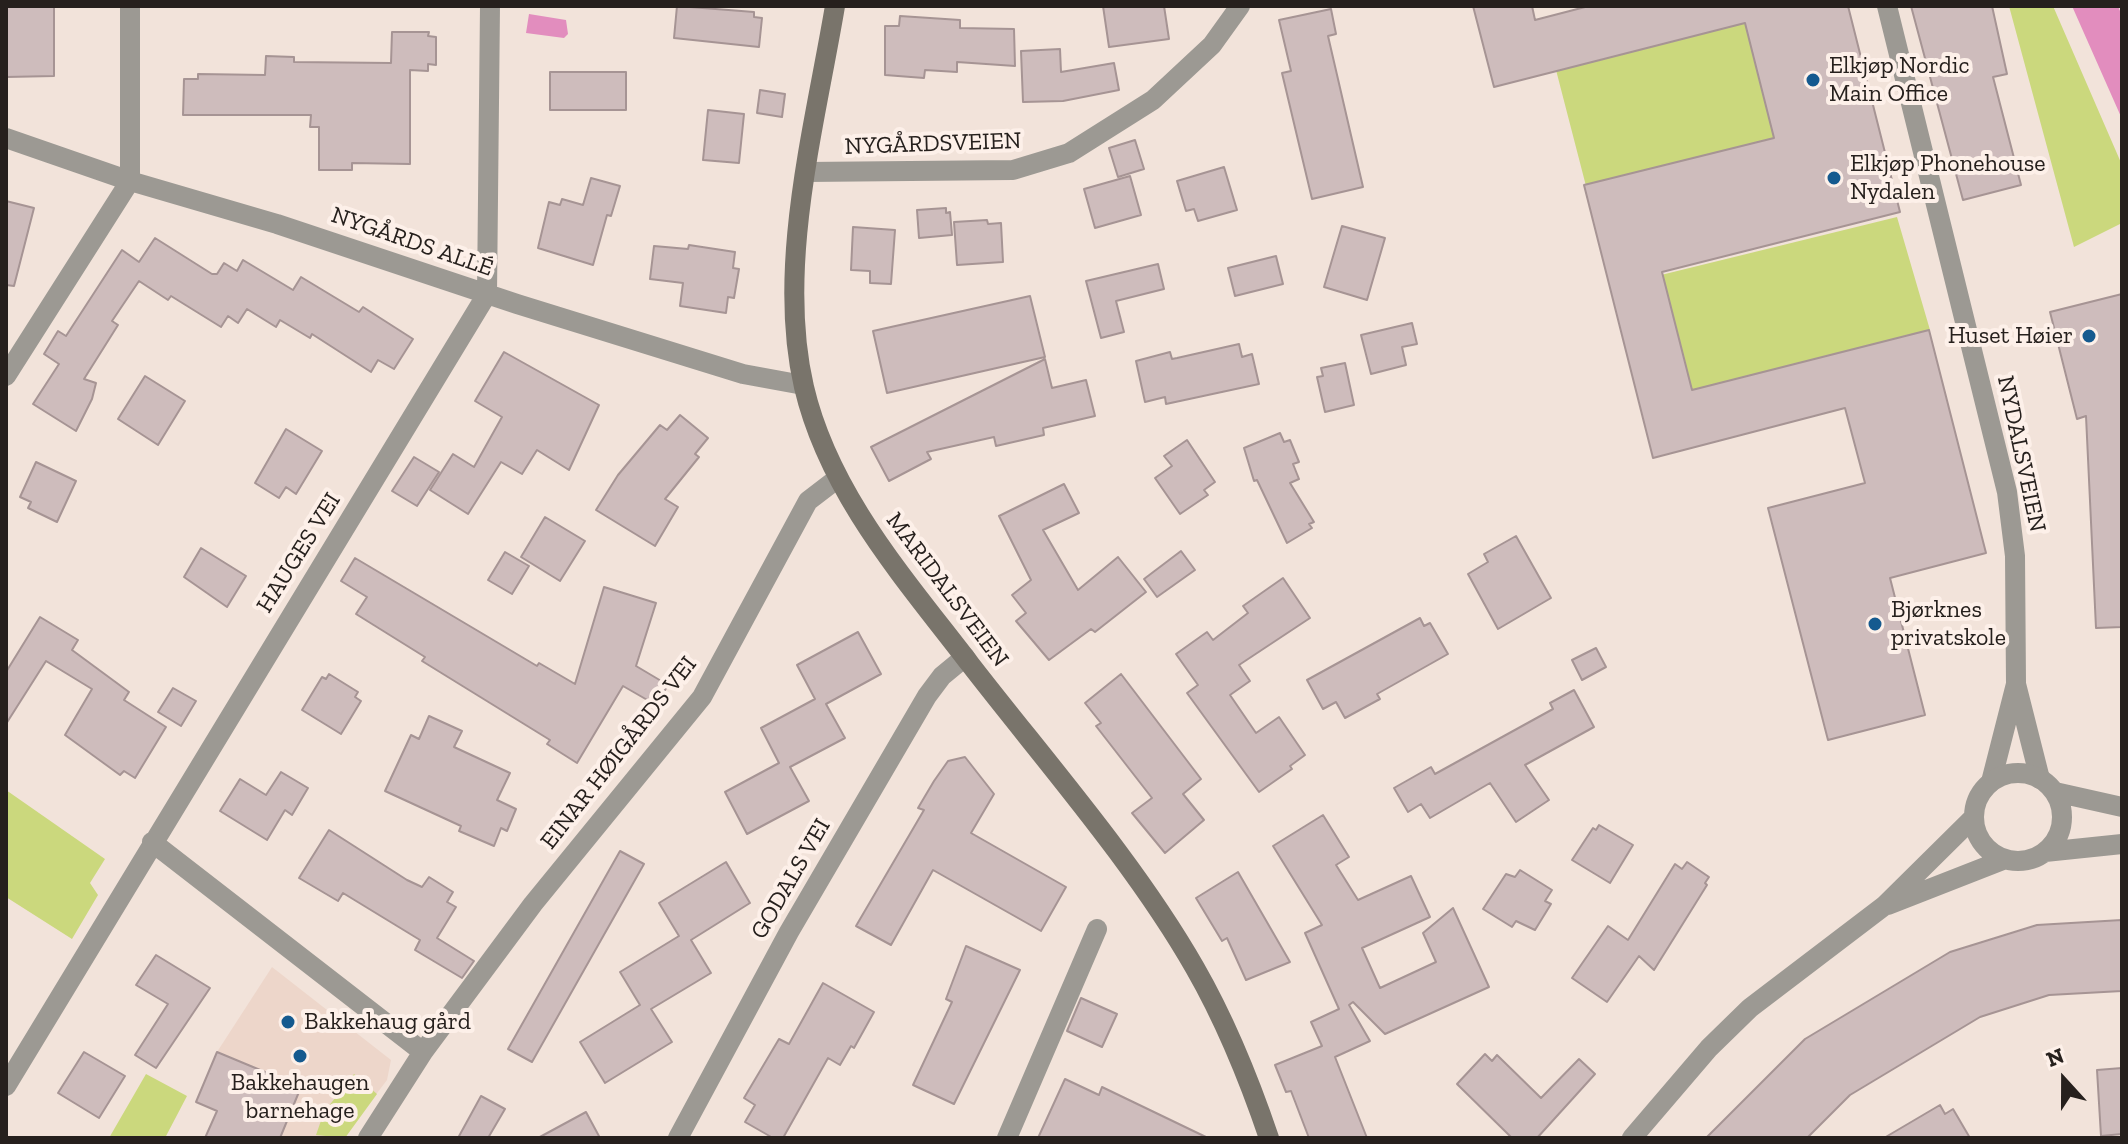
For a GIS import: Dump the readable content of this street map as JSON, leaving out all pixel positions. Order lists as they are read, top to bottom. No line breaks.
{"streets":{"main road":["MARIDALSVEIEN"],"street":["NYGÅRDSVEIEN","NYGÅRDS ALLÉ","NYDALSVEIEN","HAUGES VEI","EINAR HØIGÅRDS VEI","GODALS VEI"]},"crossings":[["NYGÅRDSVEIEN","MARIDALSVEIEN"],["NYGÅRDS ALLÉ","HAUGES VEI"],["NYGÅRDS ALLÉ","MARIDALSVEIEN"],["MARIDALSVEIEN","EINAR HØIGÅRDS VEI"],["MARIDALSVEIEN","GODALS VEI"]],"places":["Elkjøp Nordic Main Office","Elkjøp Phonehouse Nydalen","Huset Høier","Bjørknes privatskole","Bakkehaug gård","Bakkehaugen barnehage"],"north":"top"}
